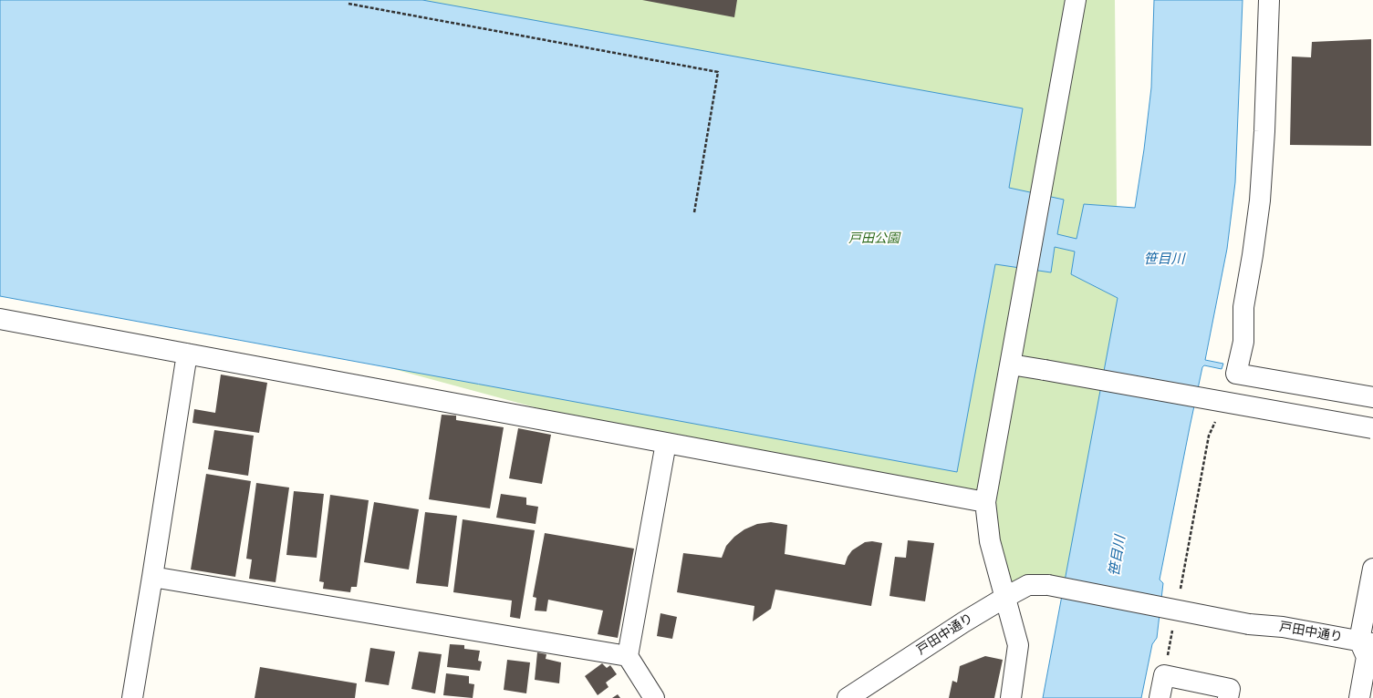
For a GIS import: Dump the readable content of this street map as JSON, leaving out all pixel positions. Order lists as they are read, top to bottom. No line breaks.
{"streets":{"street":["戸田中通り"]},"water":["笹目川"],"parks":["戸田公園"]}
